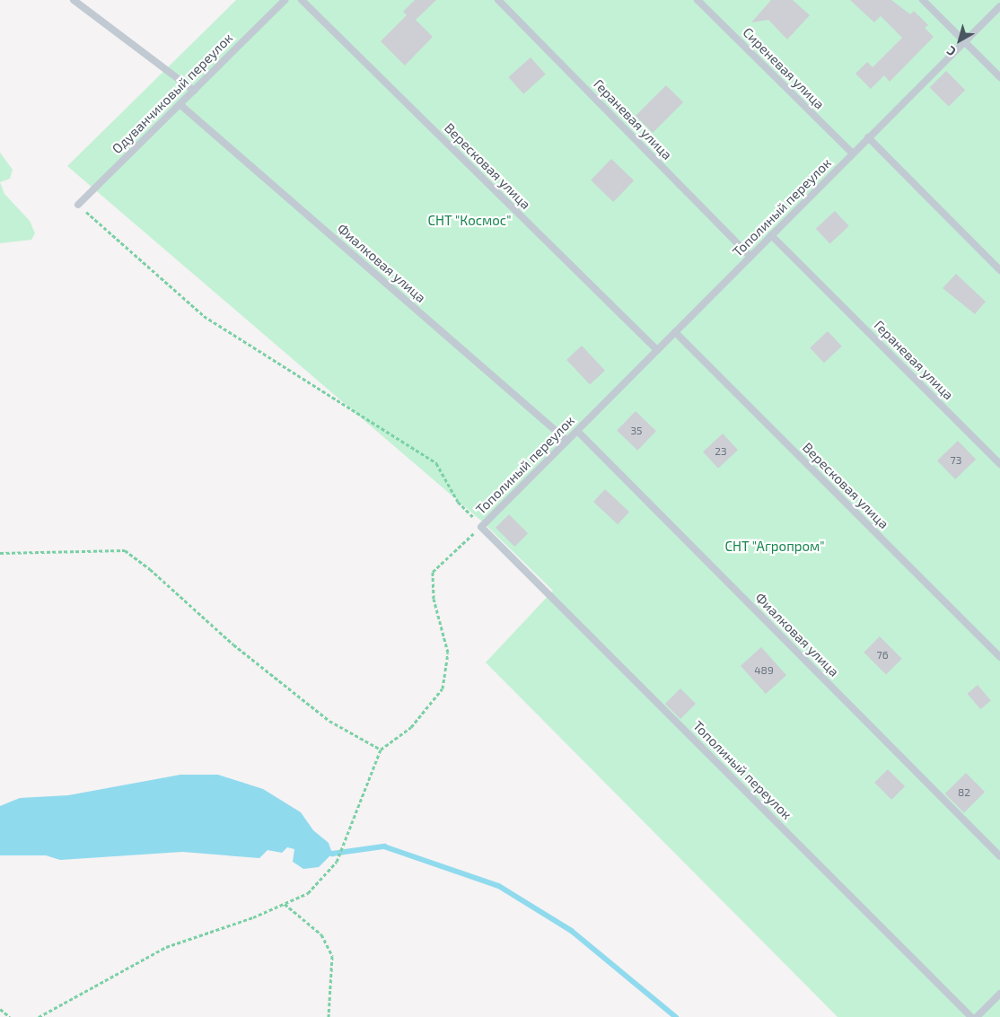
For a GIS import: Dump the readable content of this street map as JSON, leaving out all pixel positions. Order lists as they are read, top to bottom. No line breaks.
{"streets":{"lane":["Сиреневая улица","Одуванчиковый переулок","Гераневая улица","Вересковая улица","Тополиный переулок","Фиалковая улица"]},"crossings":[["Сиреневая улица","Тополиный переулок"],["Одуванчиковый переулок","Фиалковая улица"],["Гераневая улица","Тополиный переулок"],["Вересковая улица","Тополиный переулок"],["Тополиный переулок","Фиалковая улица"]],"parks":["СНТ \"Космос\"","СНТ \"Агропром\""],"house_numbers":["35","23","73","76","489","82"],"north":"bottom left"}
